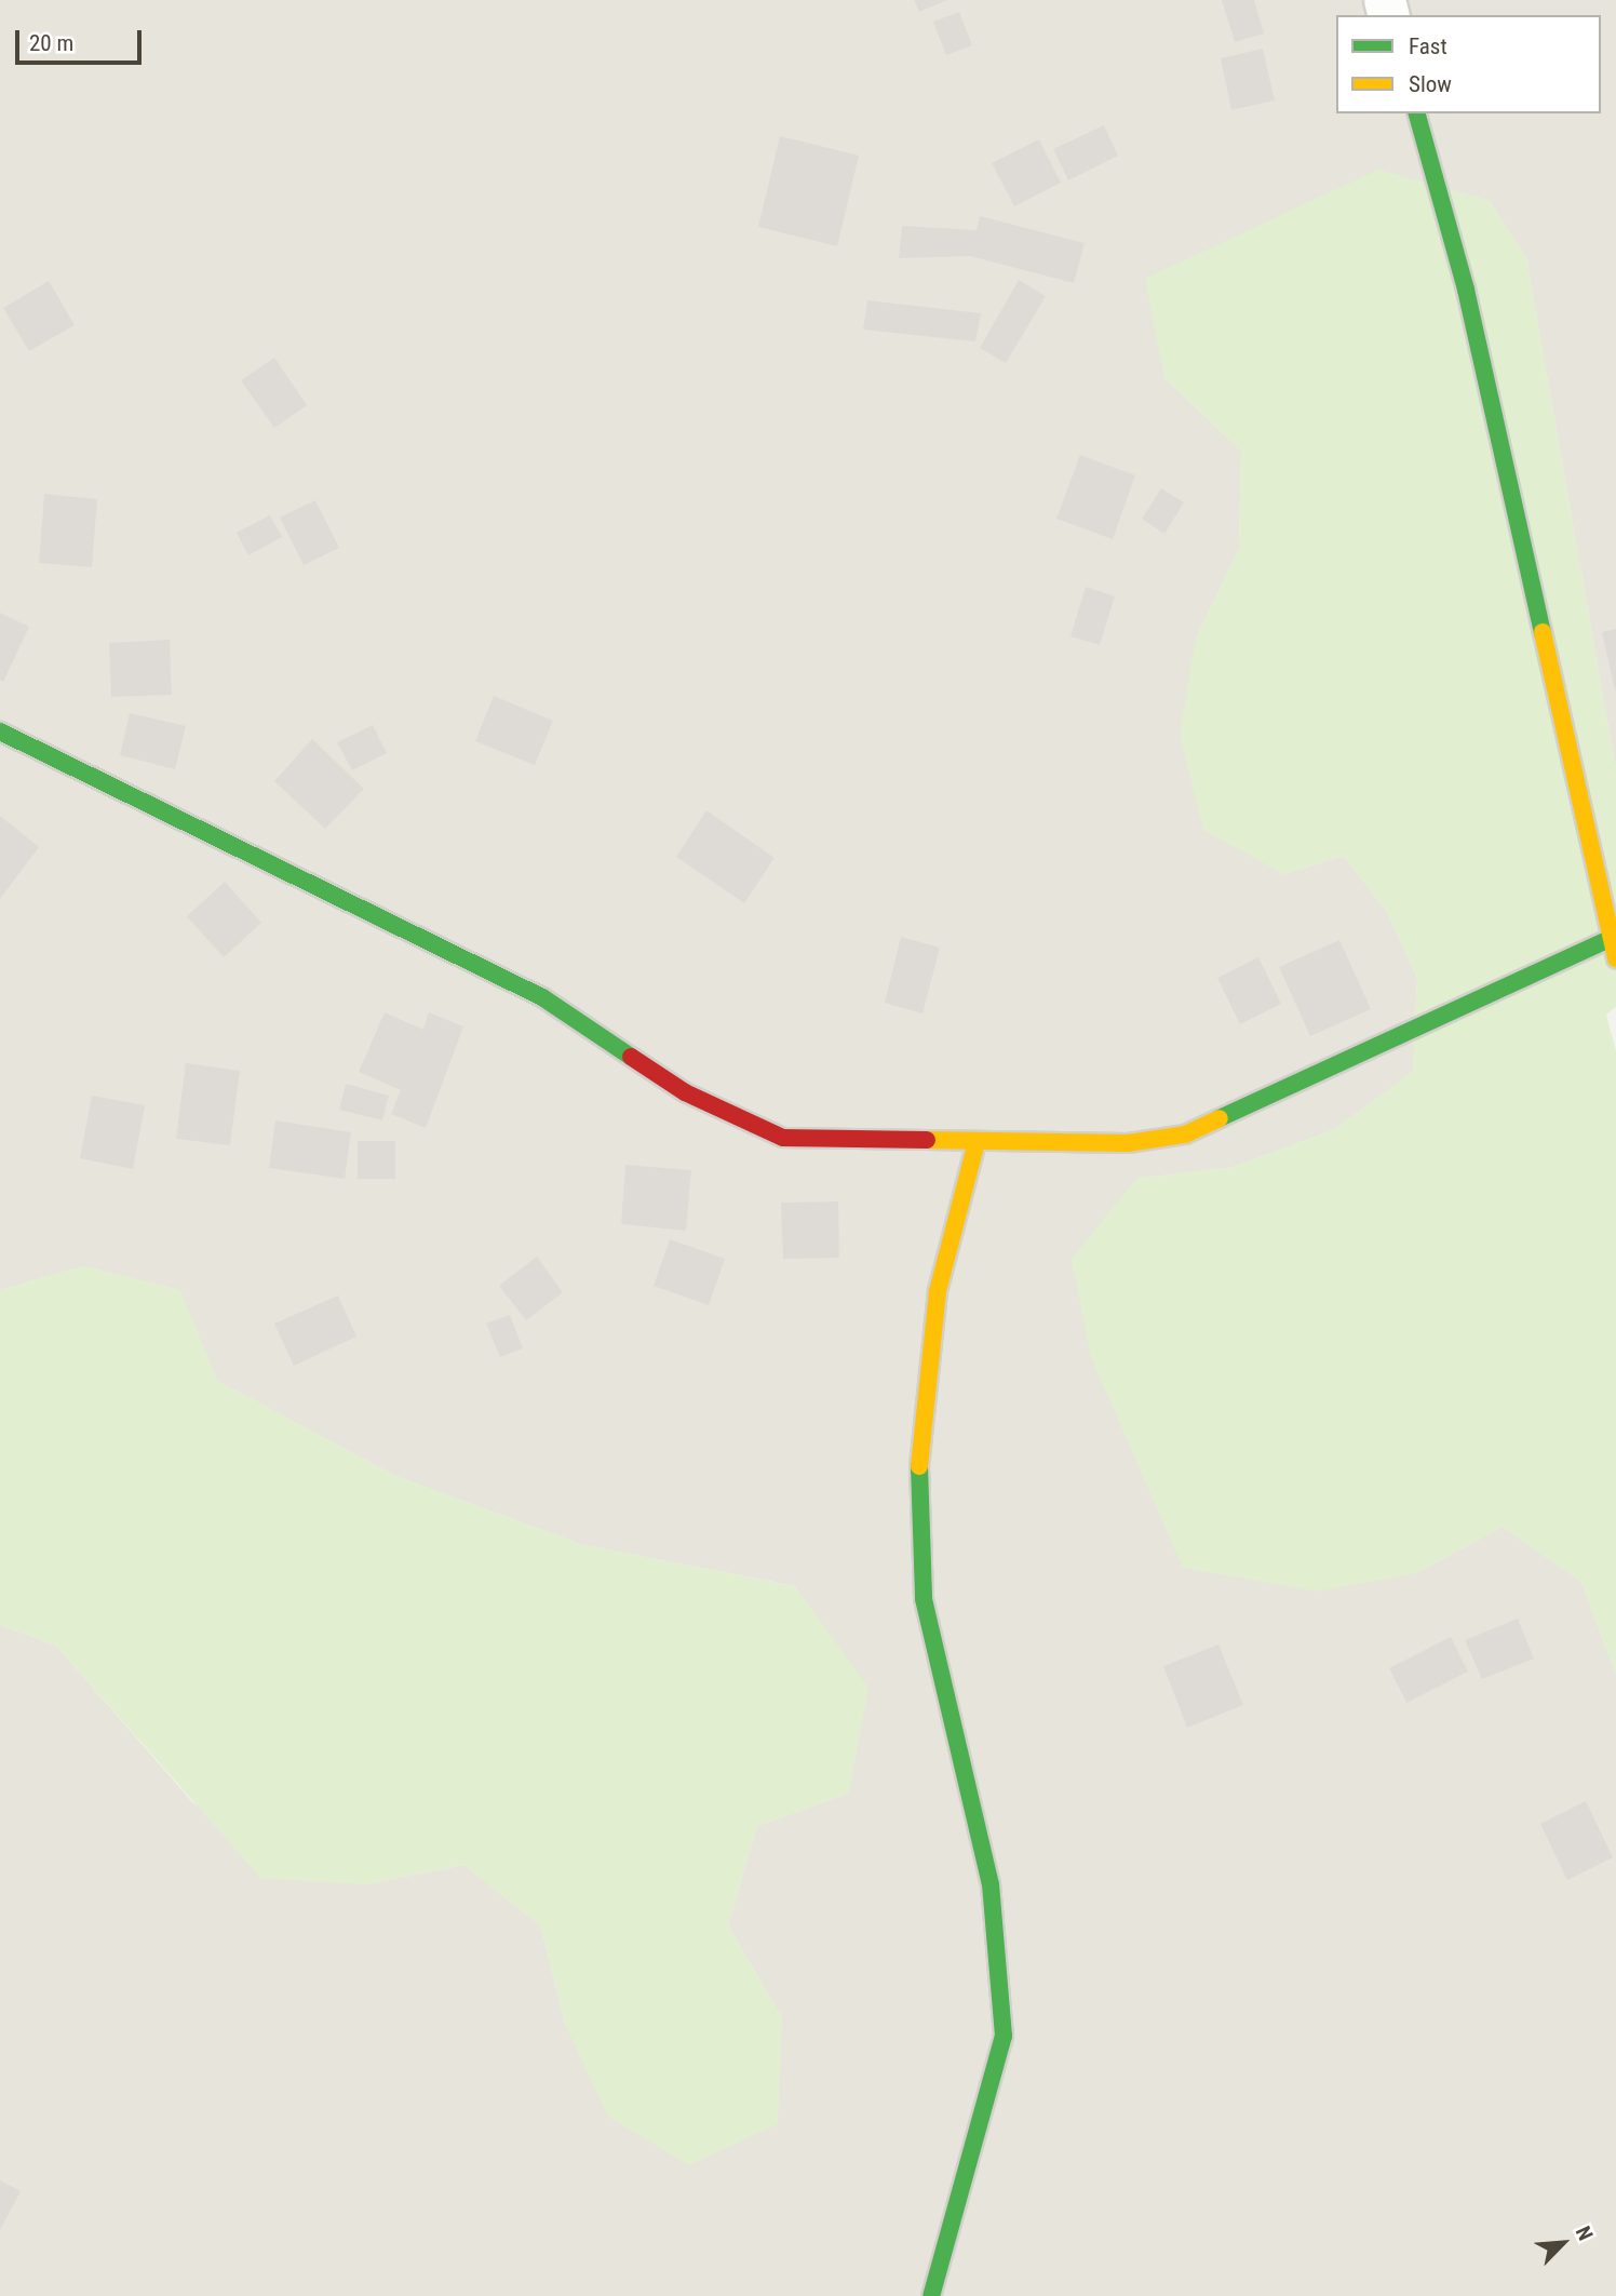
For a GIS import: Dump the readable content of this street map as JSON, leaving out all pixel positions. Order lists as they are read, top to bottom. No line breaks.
{"legend":["Fast","Slow"],"scale_bar":"20 m","north":"top right"}
